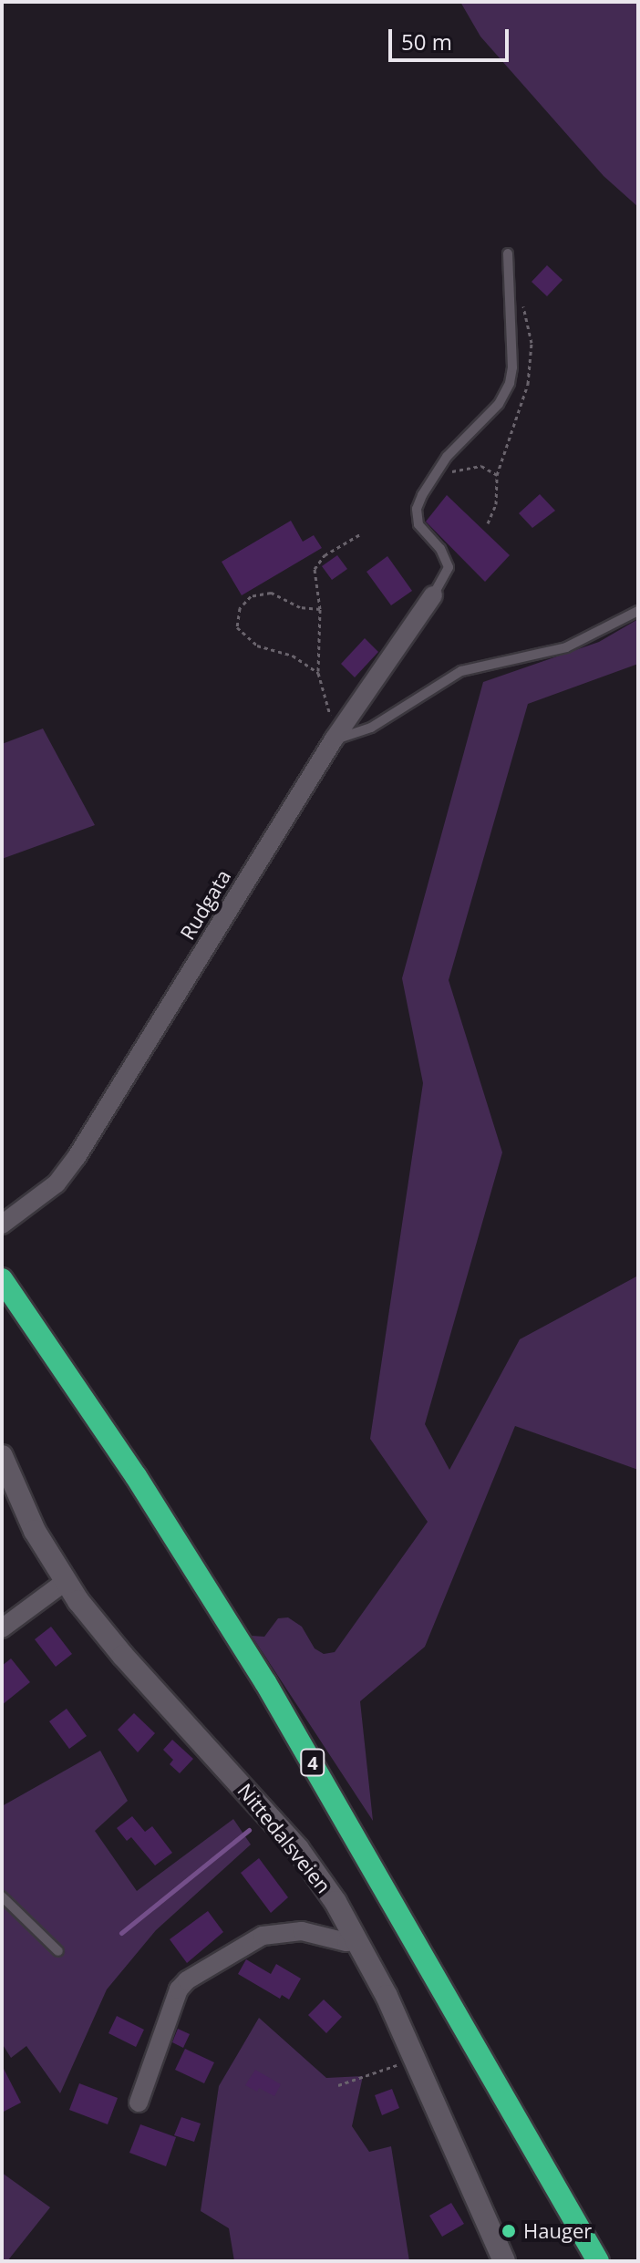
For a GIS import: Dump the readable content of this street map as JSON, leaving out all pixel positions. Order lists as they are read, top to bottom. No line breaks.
{"streets":{"highway":["4"],"main road":["Nittedalsveien"],"street":["Rudgata"]},"places":["Hauger"],"scale_bar":"50 m"}
